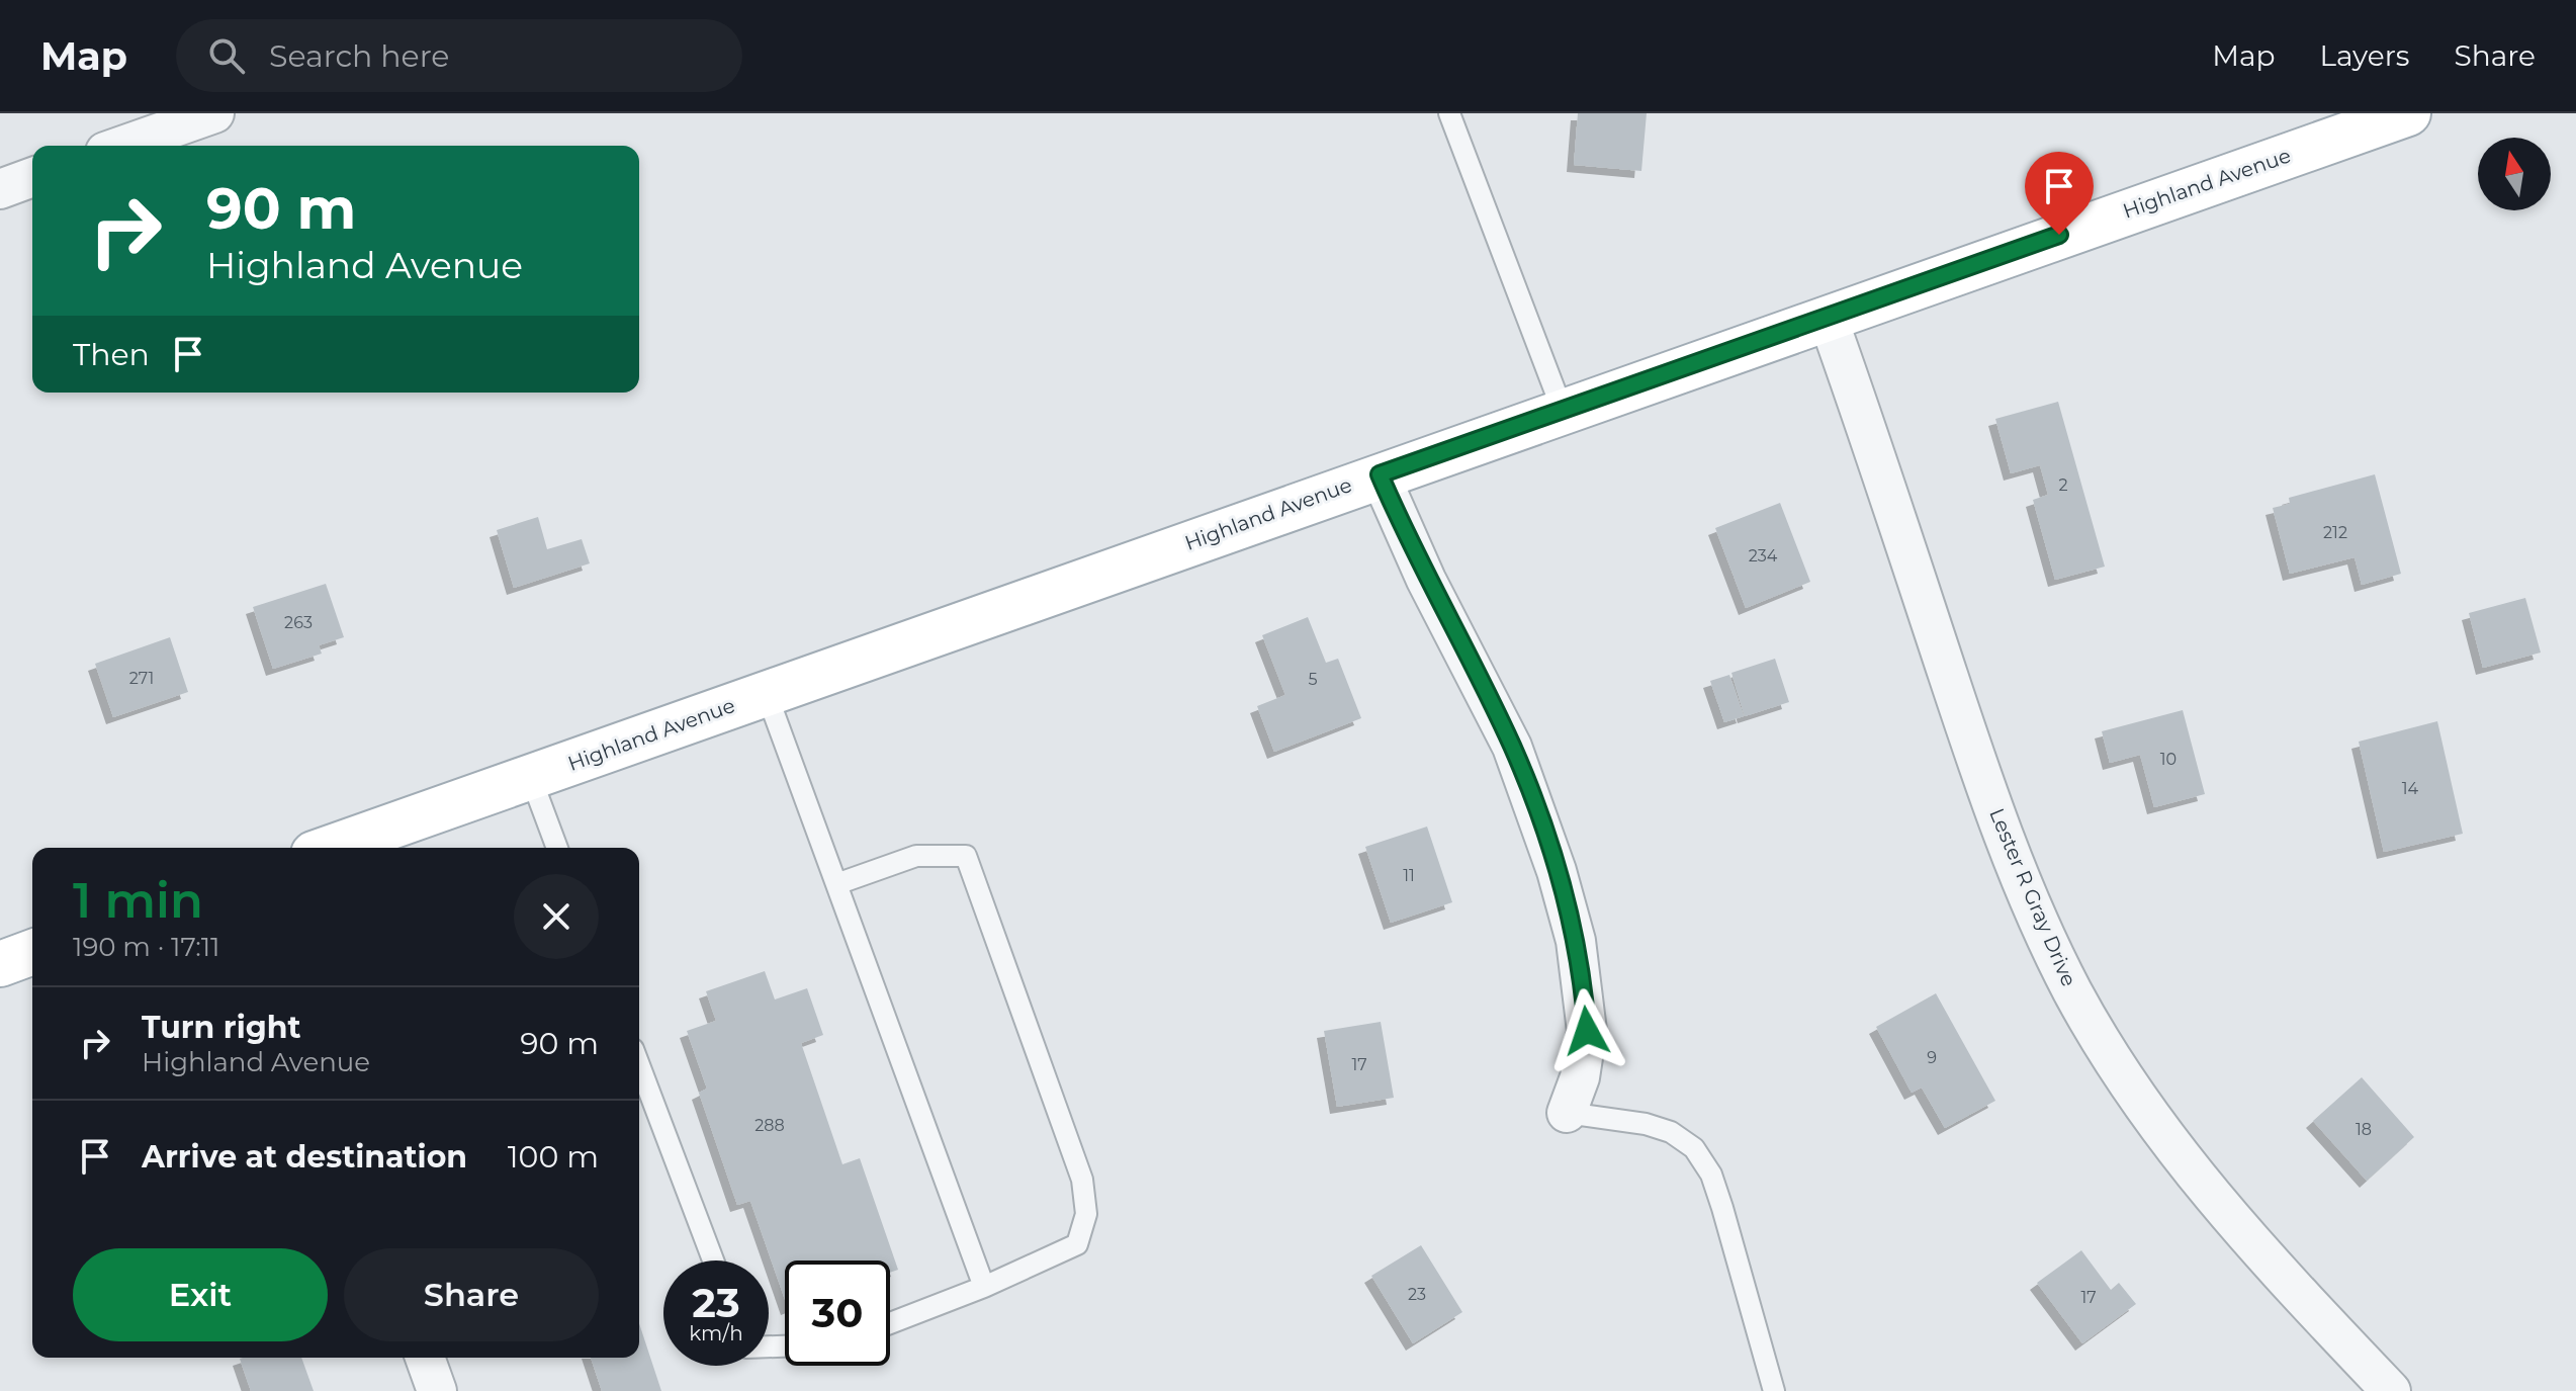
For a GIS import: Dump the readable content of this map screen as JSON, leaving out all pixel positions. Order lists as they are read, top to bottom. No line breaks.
{"streets":{"main road":["Highland Avenue"],"street":["Lester R Gray Drive"]},"crossings":[["Highland Avenue","Lester R Gray Drive"]],"house_numbers":["2","212","234","263","271","5","10","14","11","9","17","288","18","23","17"],"north":"top","page":{"header":"Map","search":"Search here","nav":["Map","Layers","Share"],"turn":["90 m","Highland Avenue"],"then":"Then","heading":["1 min","190 m · 17:11"],"list":[{"name":"Turn right","note":"Highland Avenue","value":"90 m"},{"name":"Arrive at destination","value":"100 m"}],"buttons":["Exit","Share"],"speed":"23 km/h","limit":"30"}}
